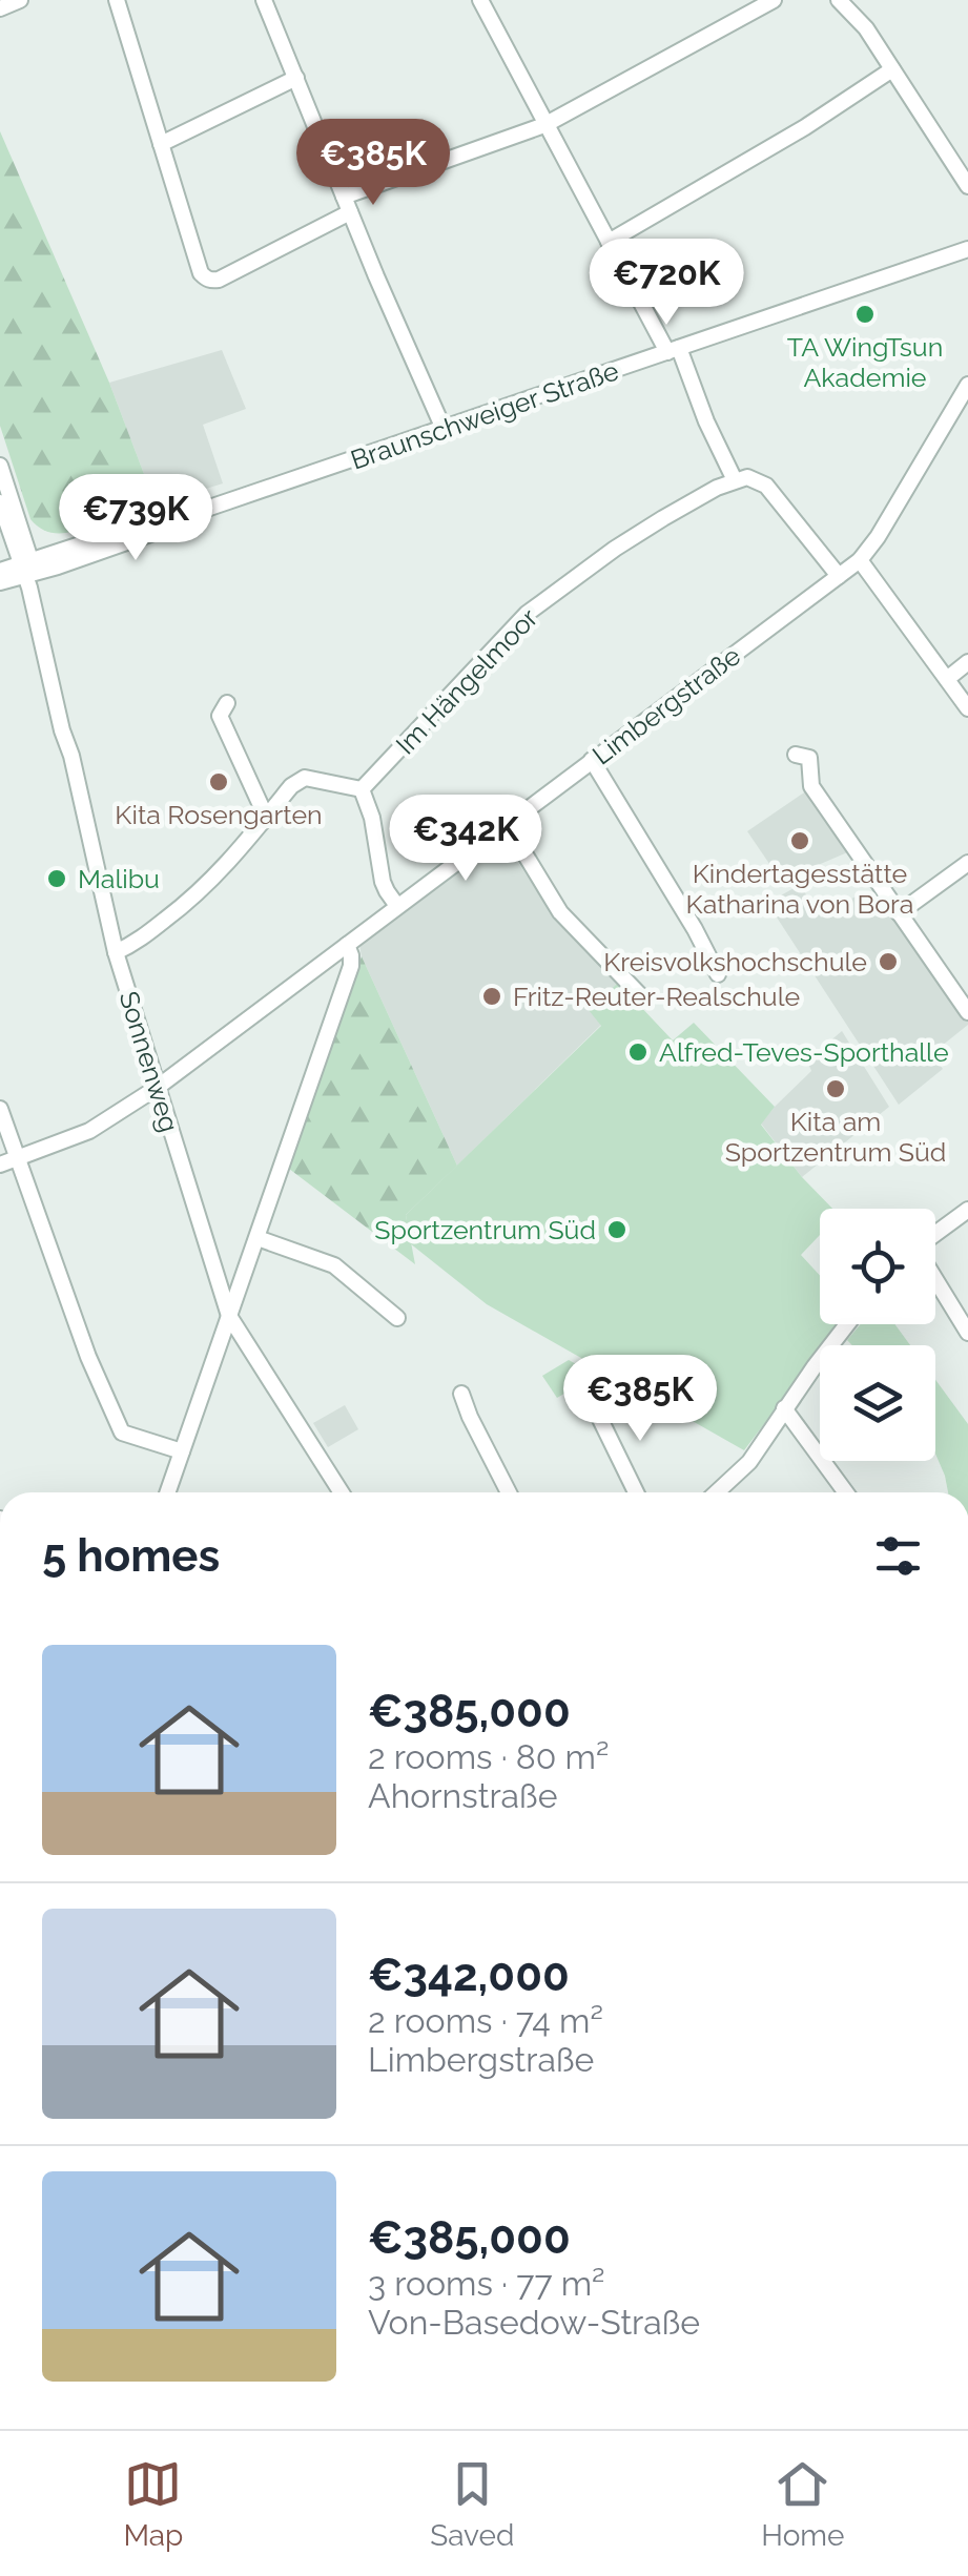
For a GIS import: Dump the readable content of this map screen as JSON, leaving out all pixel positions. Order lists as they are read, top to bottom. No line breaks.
{"streets":{"street":["Braunschweiger Straße","Im Hängelmoor","Limbergstraße","Sonnenweg"]},"crossings":[["Braunschweiger Straße","Sonnenweg"],["Limbergstraße","Sonnenweg"]],"places":["TA WingTsun Akademie","Kita Rosengarten","Kindertagesstätte Katharina von Bora","Malibu","Kreisvolkshochschule","Fritz-Reuter-Realschule","Alfred-Teves-Sporthalle","Kita am Sportzentrum Süd","Sportzentrum Süd"],"page":{"price":["€385K","€720K","€739K","€342K","€385K"],"heading":"5 homes","list":[{"name":"€385,000","note":"2 rooms · 80 m² · Ahornstraße"},{"name":"€342,000","note":"2 rooms · 74 m² · Limbergstraße"},{"name":"€385,000","note":"3 rooms · 77 m² · Von-Basedow-Straße"}],"tabs":["Map","Saved","Home"]}}
